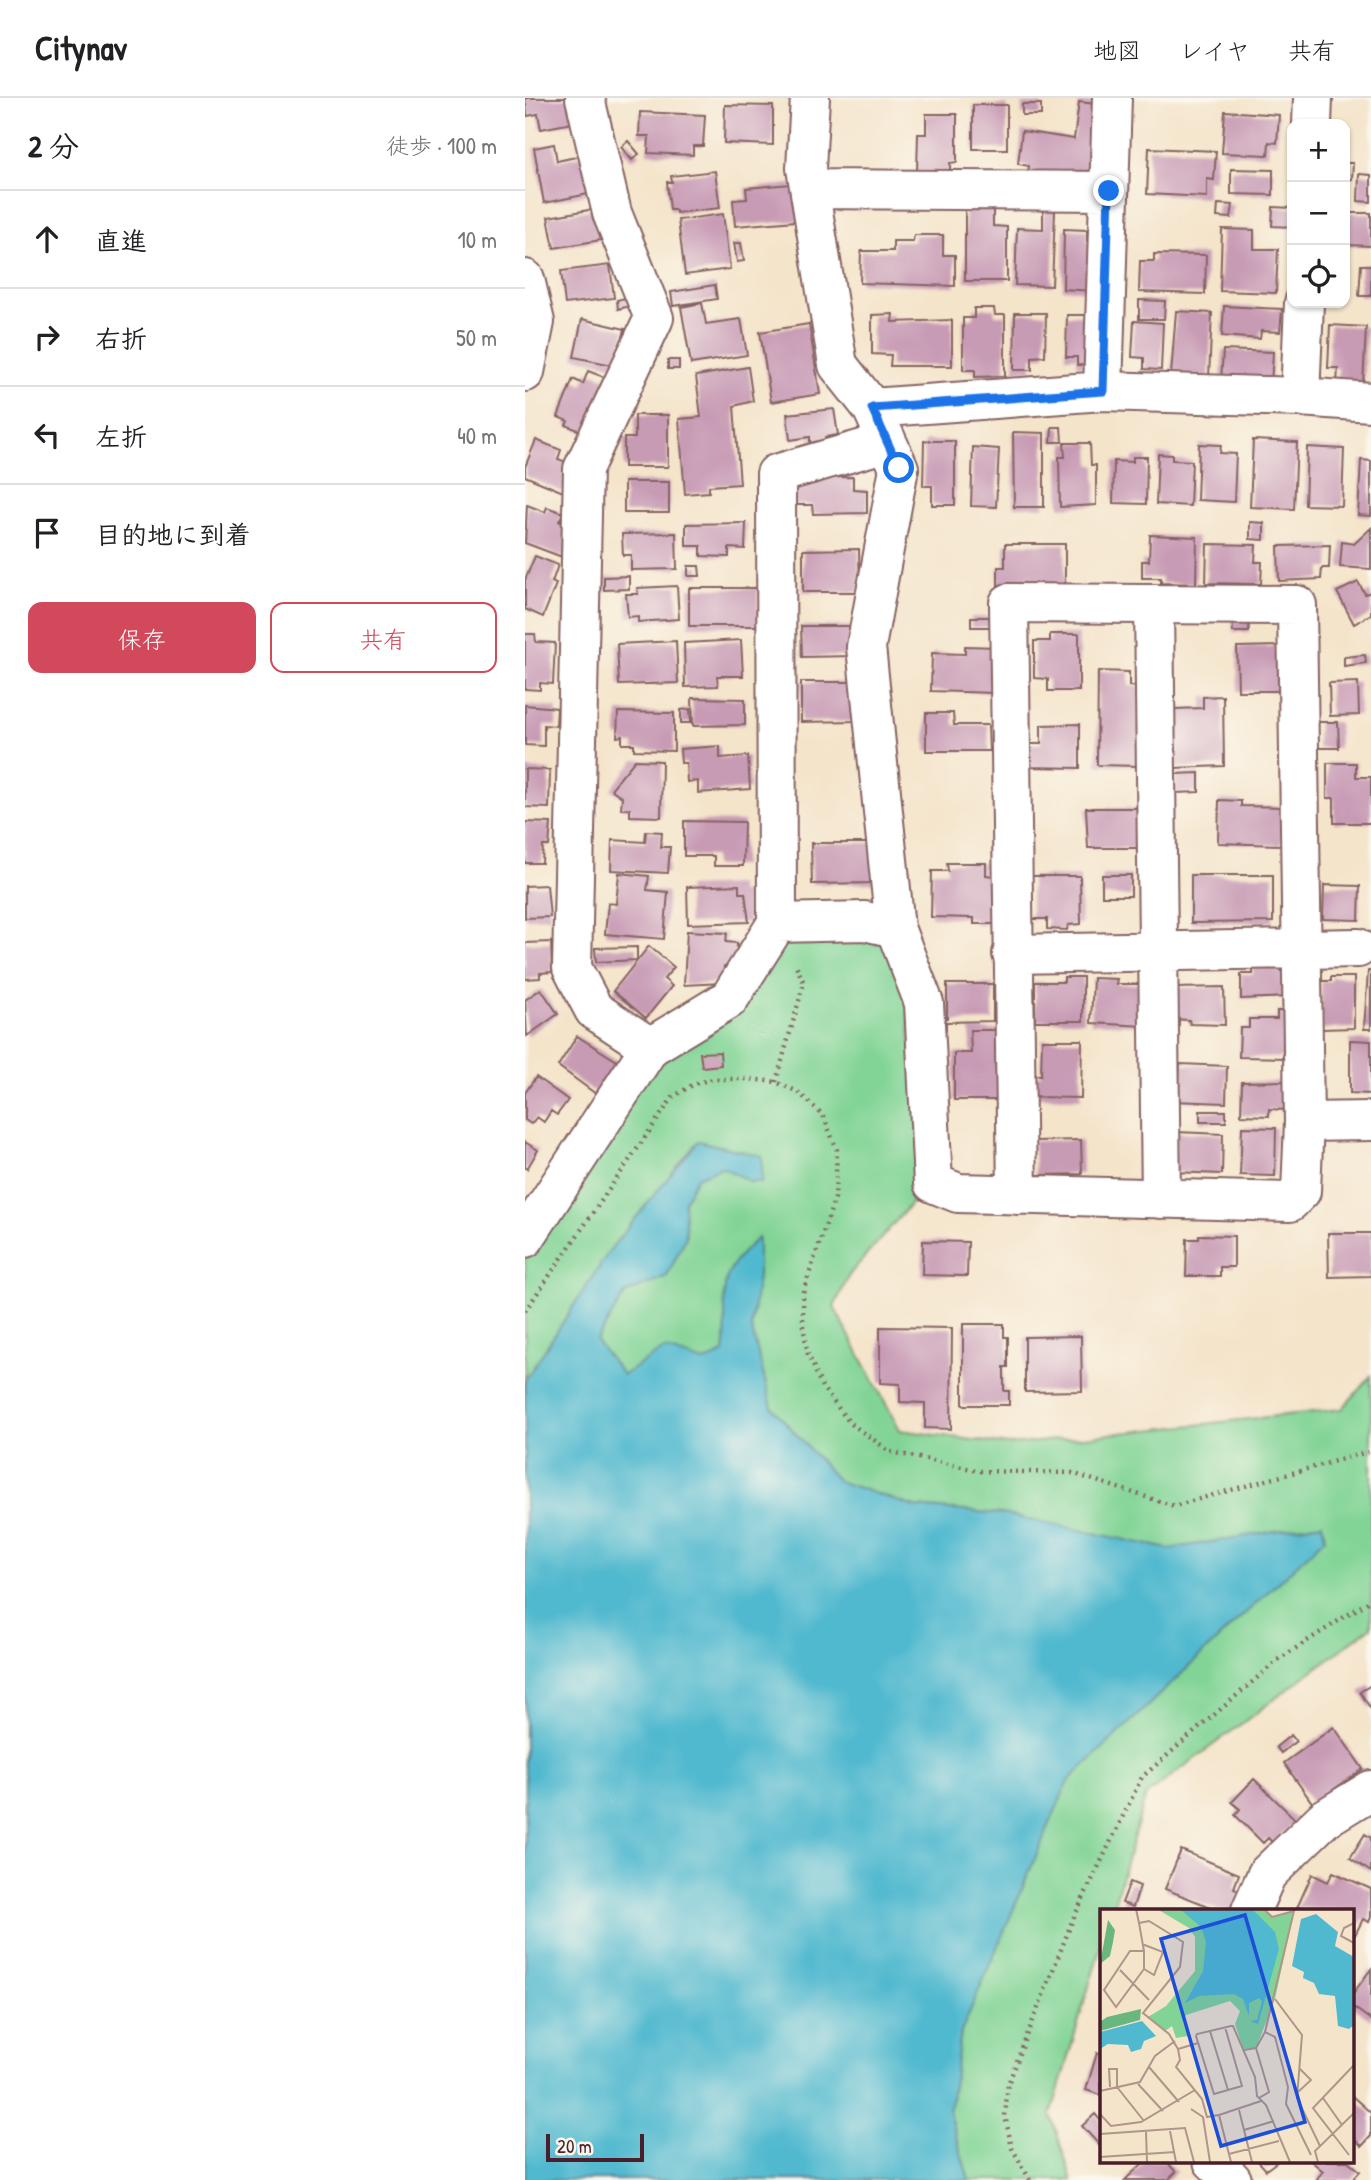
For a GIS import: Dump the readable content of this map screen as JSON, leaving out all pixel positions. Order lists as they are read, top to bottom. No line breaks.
{"scale_bar":"20 m","page":{"header":"Citynav","nav":["地図","レイヤ","共有"],"heading":["2 分","徒歩 · 100 m"],"map_buttons":["+","−"],"list":[["直進","10 m"],["右折","50 m"],["左折","40 m"],"目的地に到着"],"buttons":["保存","共有"],"scale":"20 m"}}
